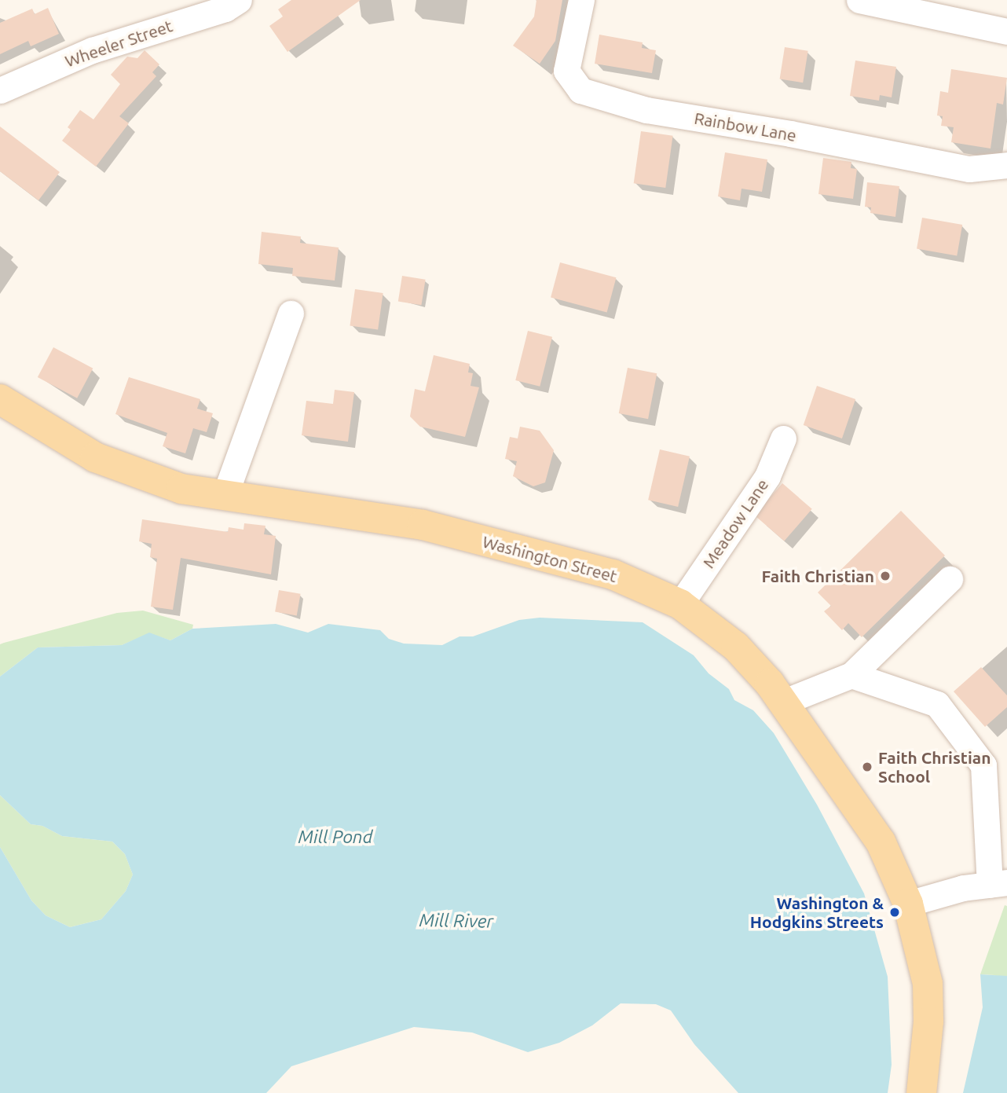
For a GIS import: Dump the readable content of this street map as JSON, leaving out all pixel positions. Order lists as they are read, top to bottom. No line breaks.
{"streets":{"main road":["Washington Street"],"street":["Wheeler Street","Rainbow Lane","Meadow Lane"]},"crossings":[["Meadow Lane","Washington Street"]],"water":["Mill Pond","Mill River"],"places":["Faith Christian","Faith Christian School","Washington & Hodgkins Streets"]}
